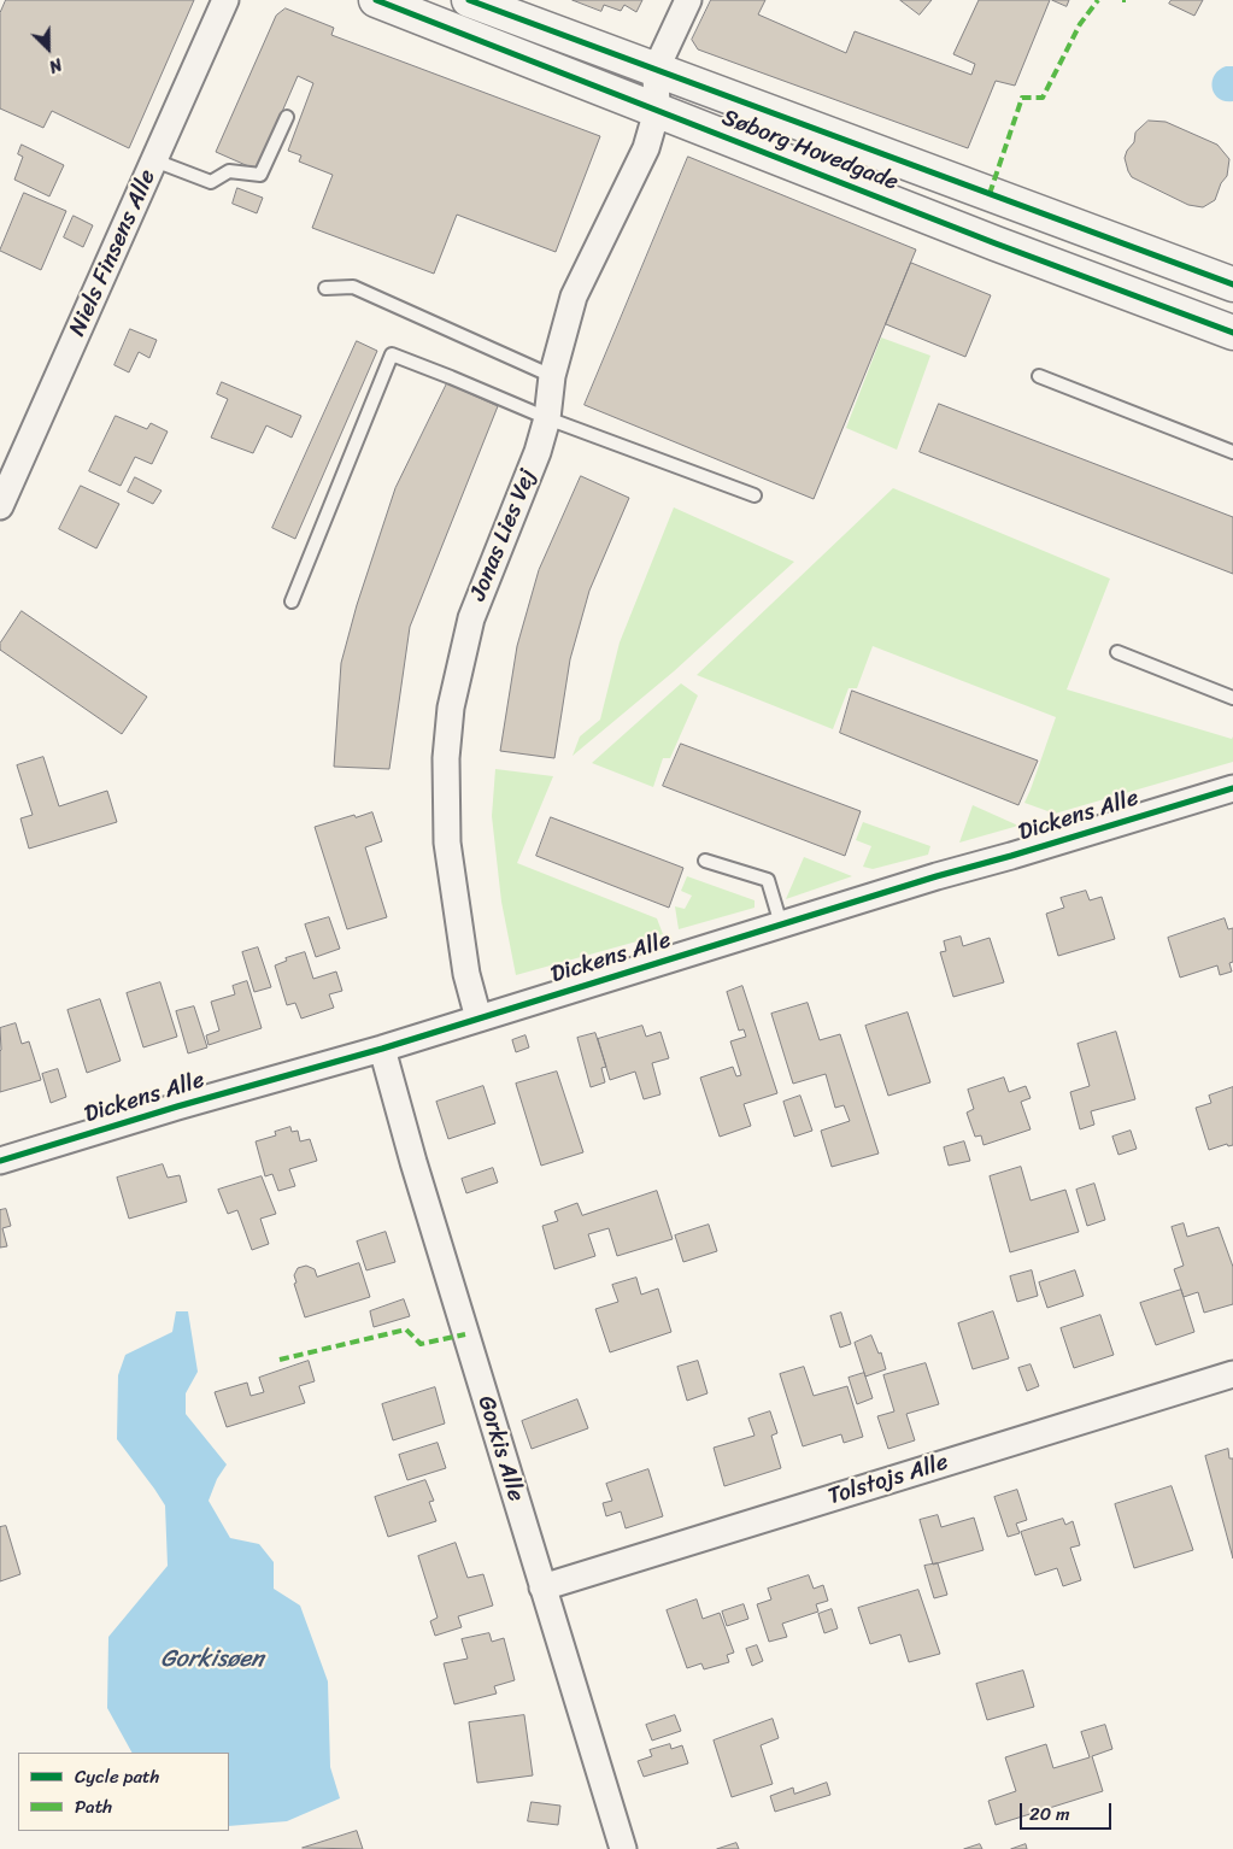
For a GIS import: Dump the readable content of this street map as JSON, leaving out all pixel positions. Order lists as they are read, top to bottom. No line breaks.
{"streets":{"street":["Søborg Hovedgade","Niels Finsens Alle","Jonas Lies Vej","Dickens Alle","Gorkis Alle","Tolstojs Alle"]},"crossings":[["Søborg Hovedgade","Jonas Lies Vej"],["Jonas Lies Vej","Dickens Alle"],["Dickens Alle","Gorkis Alle"],["Gorkis Alle","Tolstojs Alle"]],"water":["Gorkisøen"],"legend":["Cycle path","Path"],"scale_bar":"20 m","north":"bottom right"}
